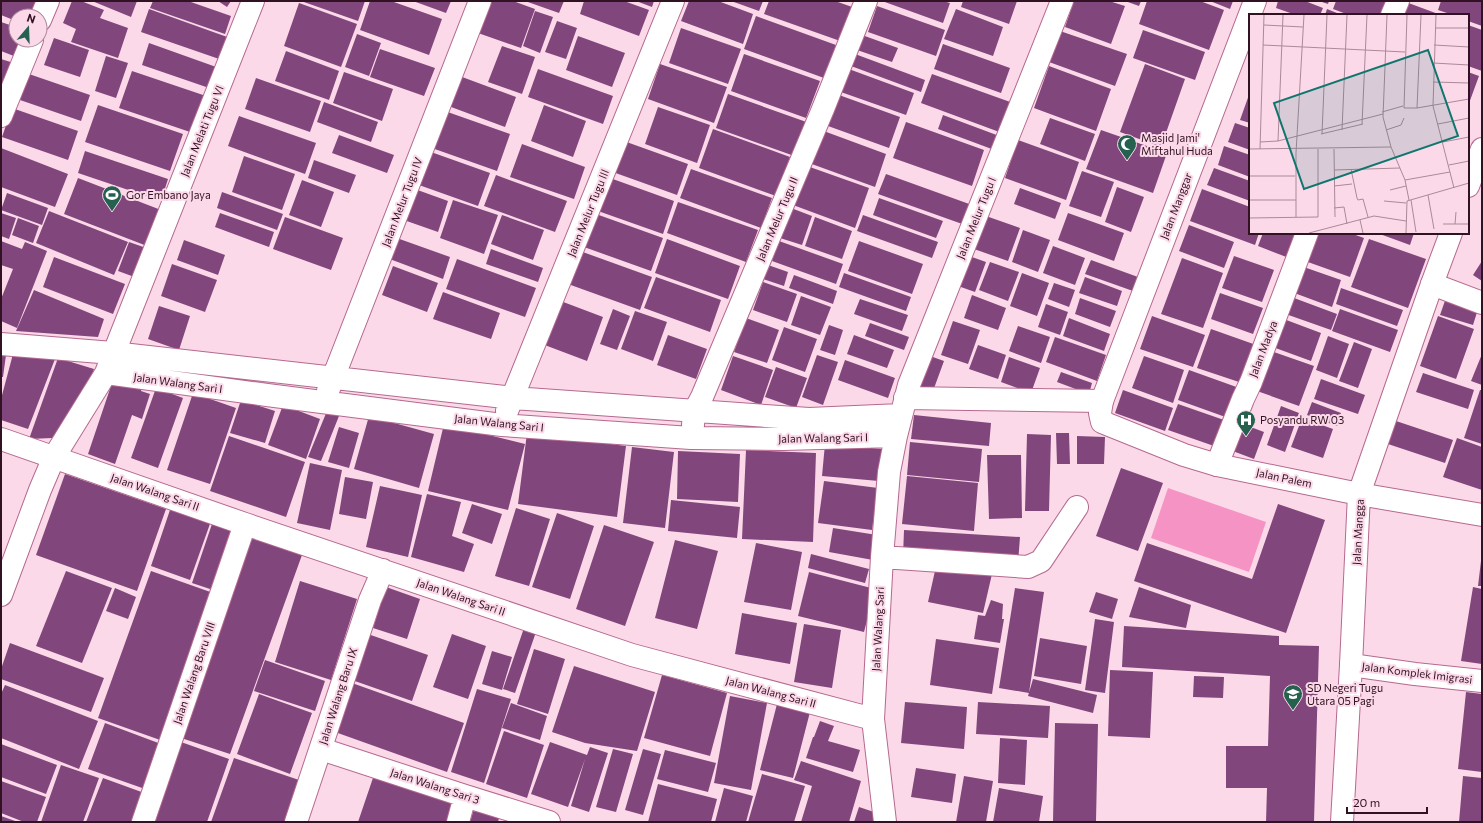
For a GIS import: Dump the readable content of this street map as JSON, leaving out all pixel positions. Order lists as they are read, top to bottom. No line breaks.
{"streets":{"street":["Jalan Melati Tugu VI","Jalan Melur Tugu IV","Jalan Manggar","Jalan Melur Tugu III","Jalan Melur Tugu I","Jalan Melur Tugu II","Jalan Madya","Jalan Walang Sari I","Jalan Palem","Jalan Walang Sari II","Jalan Mangga","Jalan Walang Sari","Jalan Walang Baru VIII","Jalan Komplek Imigrasi","Jalan Walang Baru IX","Jalan Walang Sari 3"]},"crossings":[["Jalan Melati Tugu VI","Jalan Walang Sari I"],["Jalan Melati Tugu VI","Jalan Walang Sari II"],["Jalan Melur Tugu IV","Jalan Walang Sari I"],["Jalan Manggar","Jalan Palem"],["Jalan Melur Tugu III","Jalan Walang Sari I"],["Jalan Melur Tugu I","Jalan Walang Sari I"],["Jalan Melur Tugu I","Jalan Walang Sari"],["Jalan Melur Tugu II","Jalan Walang Sari I"],["Jalan Madya","Jalan Palem"],["Jalan Walang Sari I","Jalan Walang Sari"],["Jalan Palem","Jalan Mangga"],["Jalan Walang Sari II","Jalan Walang Sari"],["Jalan Walang Sari II","Jalan Walang Baru VIII"],["Jalan Walang Sari II","Jalan Walang Baru IX"],["Jalan Mangga","Jalan Komplek Imigrasi"],["Jalan Walang Baru IX","Jalan Walang Sari 3"]],"places":{"mosque":["Masjid Jami' Miftahul Huda"],"sports":["Gor Embano Jaya"],"hospital":["Posyandu RW 03"],"school or university":["SD Negeri Tugu Utara 05 Pagi"]},"scale_bar":"20 m","north":"top"}
